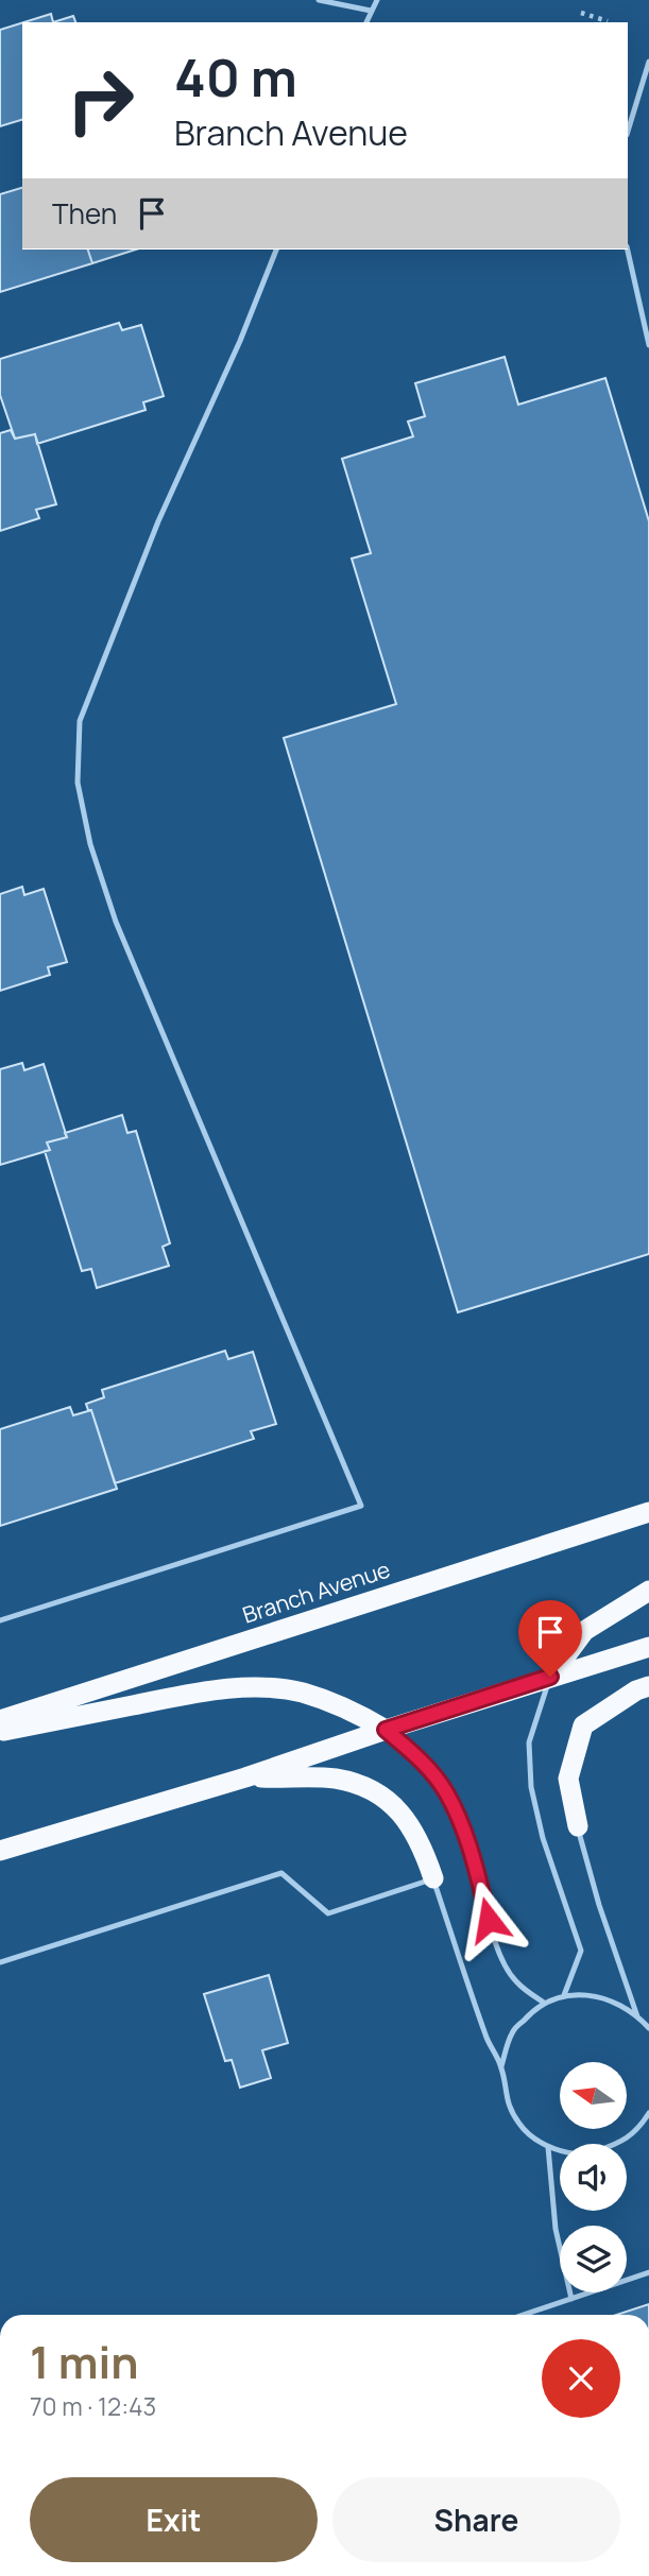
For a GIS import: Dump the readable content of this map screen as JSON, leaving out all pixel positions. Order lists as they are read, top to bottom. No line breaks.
{"streets":{"highway":["Branch Avenue"]},"north":"left","page":{"turn":["40 m","Branch Avenue"],"then":"Then","heading":["1 min","70 m · 12:43"],"buttons":["Exit","Share"]}}
